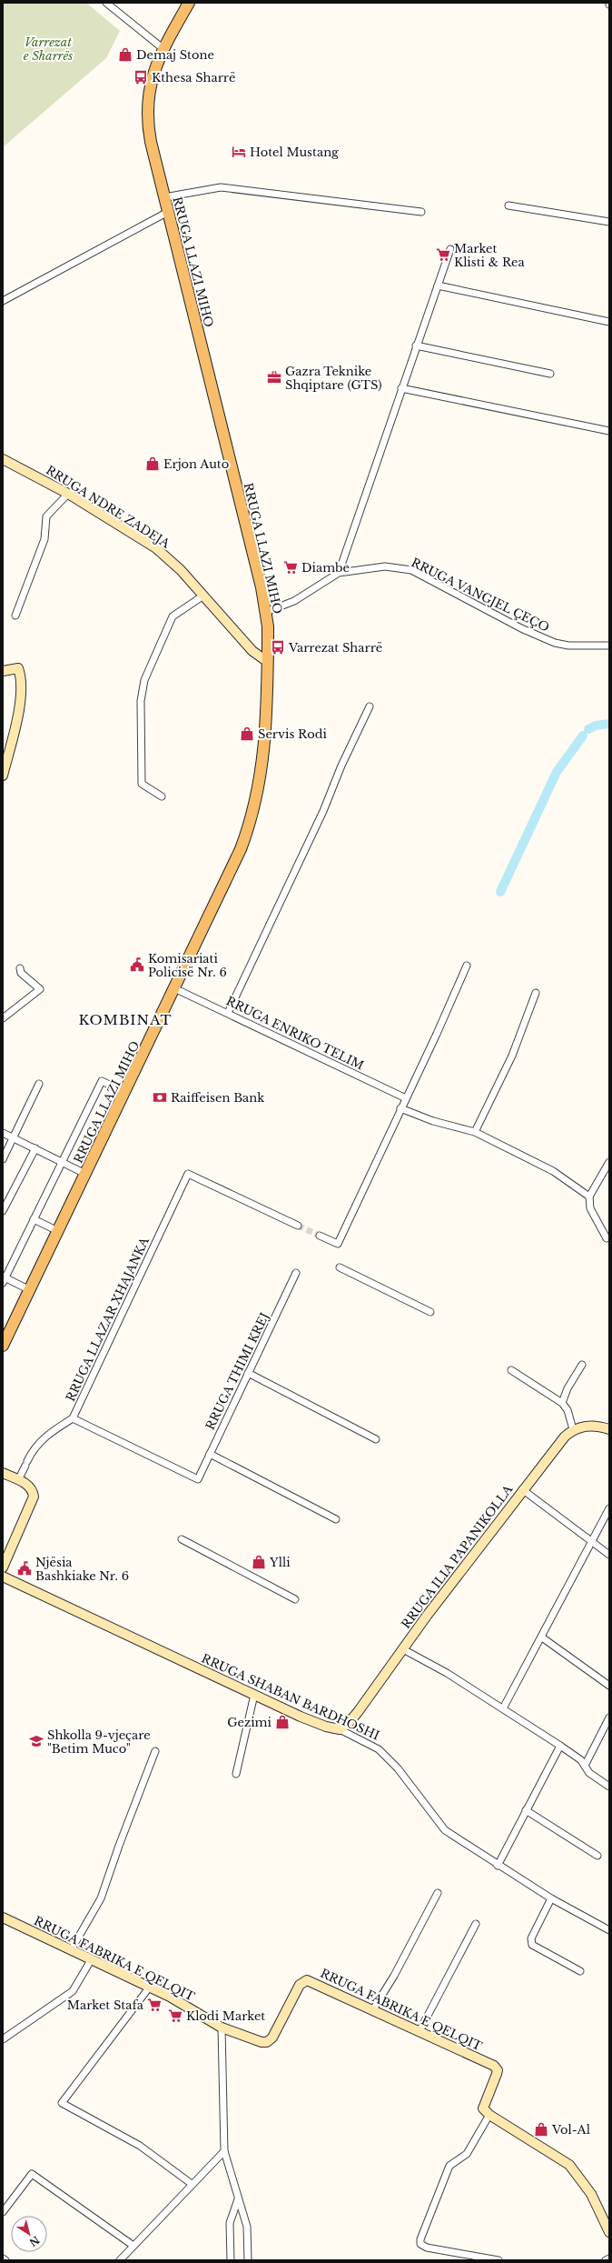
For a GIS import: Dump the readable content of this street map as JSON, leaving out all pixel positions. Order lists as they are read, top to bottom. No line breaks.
{"streets":{"main road":["RRUGA LLAZI MIHO"],"street":["RRUGA NDRE ZADEJA","RRUGA VANGJEL ÇEÇO","RRUGA ENRIKO TELIM","RRUGA LLAZAR XHAJANKA","RRUGA THIMI KREJ","RRUGA ILIA PAPANIKOLLA","RRUGA SHABAN BARDHOSHI","RRUGA FABRIKA E QELQIT"]},"crossings":[["RRUGA LLAZI MIHO","RRUGA NDRE ZADEJA"],["RRUGA LLAZI MIHO","RRUGA VANGJEL ÇEÇO"],["RRUGA LLAZI MIHO","RRUGA ENRIKO TELIM"],["RRUGA LLAZAR XHAJANKA","RRUGA THIMI KREJ"],["RRUGA ILIA PAPANIKOLLA","RRUGA SHABAN BARDHOSHI"]],"districts":["KOMBINAT"],"parks":["Varrezat e Sharrës"],"places":{"shop":["Demaj Stone","Erjon Auto","Servis Rodi","Ylli","Gezimi","Vol-Al"],"bus stop":["Kthesa Sharrë","Varrezat Sharrë"],"hotel":["Hotel Mustang"],"supermarket":["Market Klisti & Rea","Diambe","Market Stafa","Klodi Market"],"office":["Gazra Teknike Shqiptare (GTS)"],"public building":["Komisariati Policisë Nr. 6","Njësia Bashkiake Nr. 6"],"bank":["Raiffeisen Bank"],"school or university":["Shkolla 9-vjeçare \"Betim Muco\""]},"north":"bottom right"}
